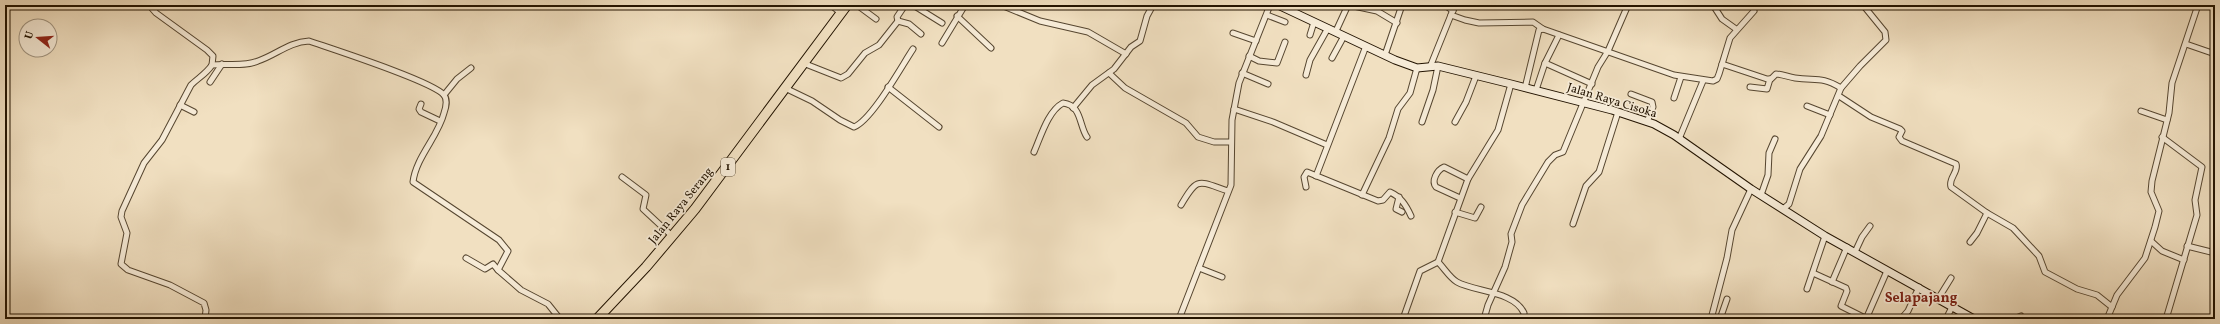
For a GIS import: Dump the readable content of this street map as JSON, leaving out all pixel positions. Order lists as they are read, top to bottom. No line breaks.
{"streets":{"highway":["1","Jalan Raya Serang"],"street":["Jalan Raya Cisoka"]},"districts":["Selapajang"],"north":"left"}
